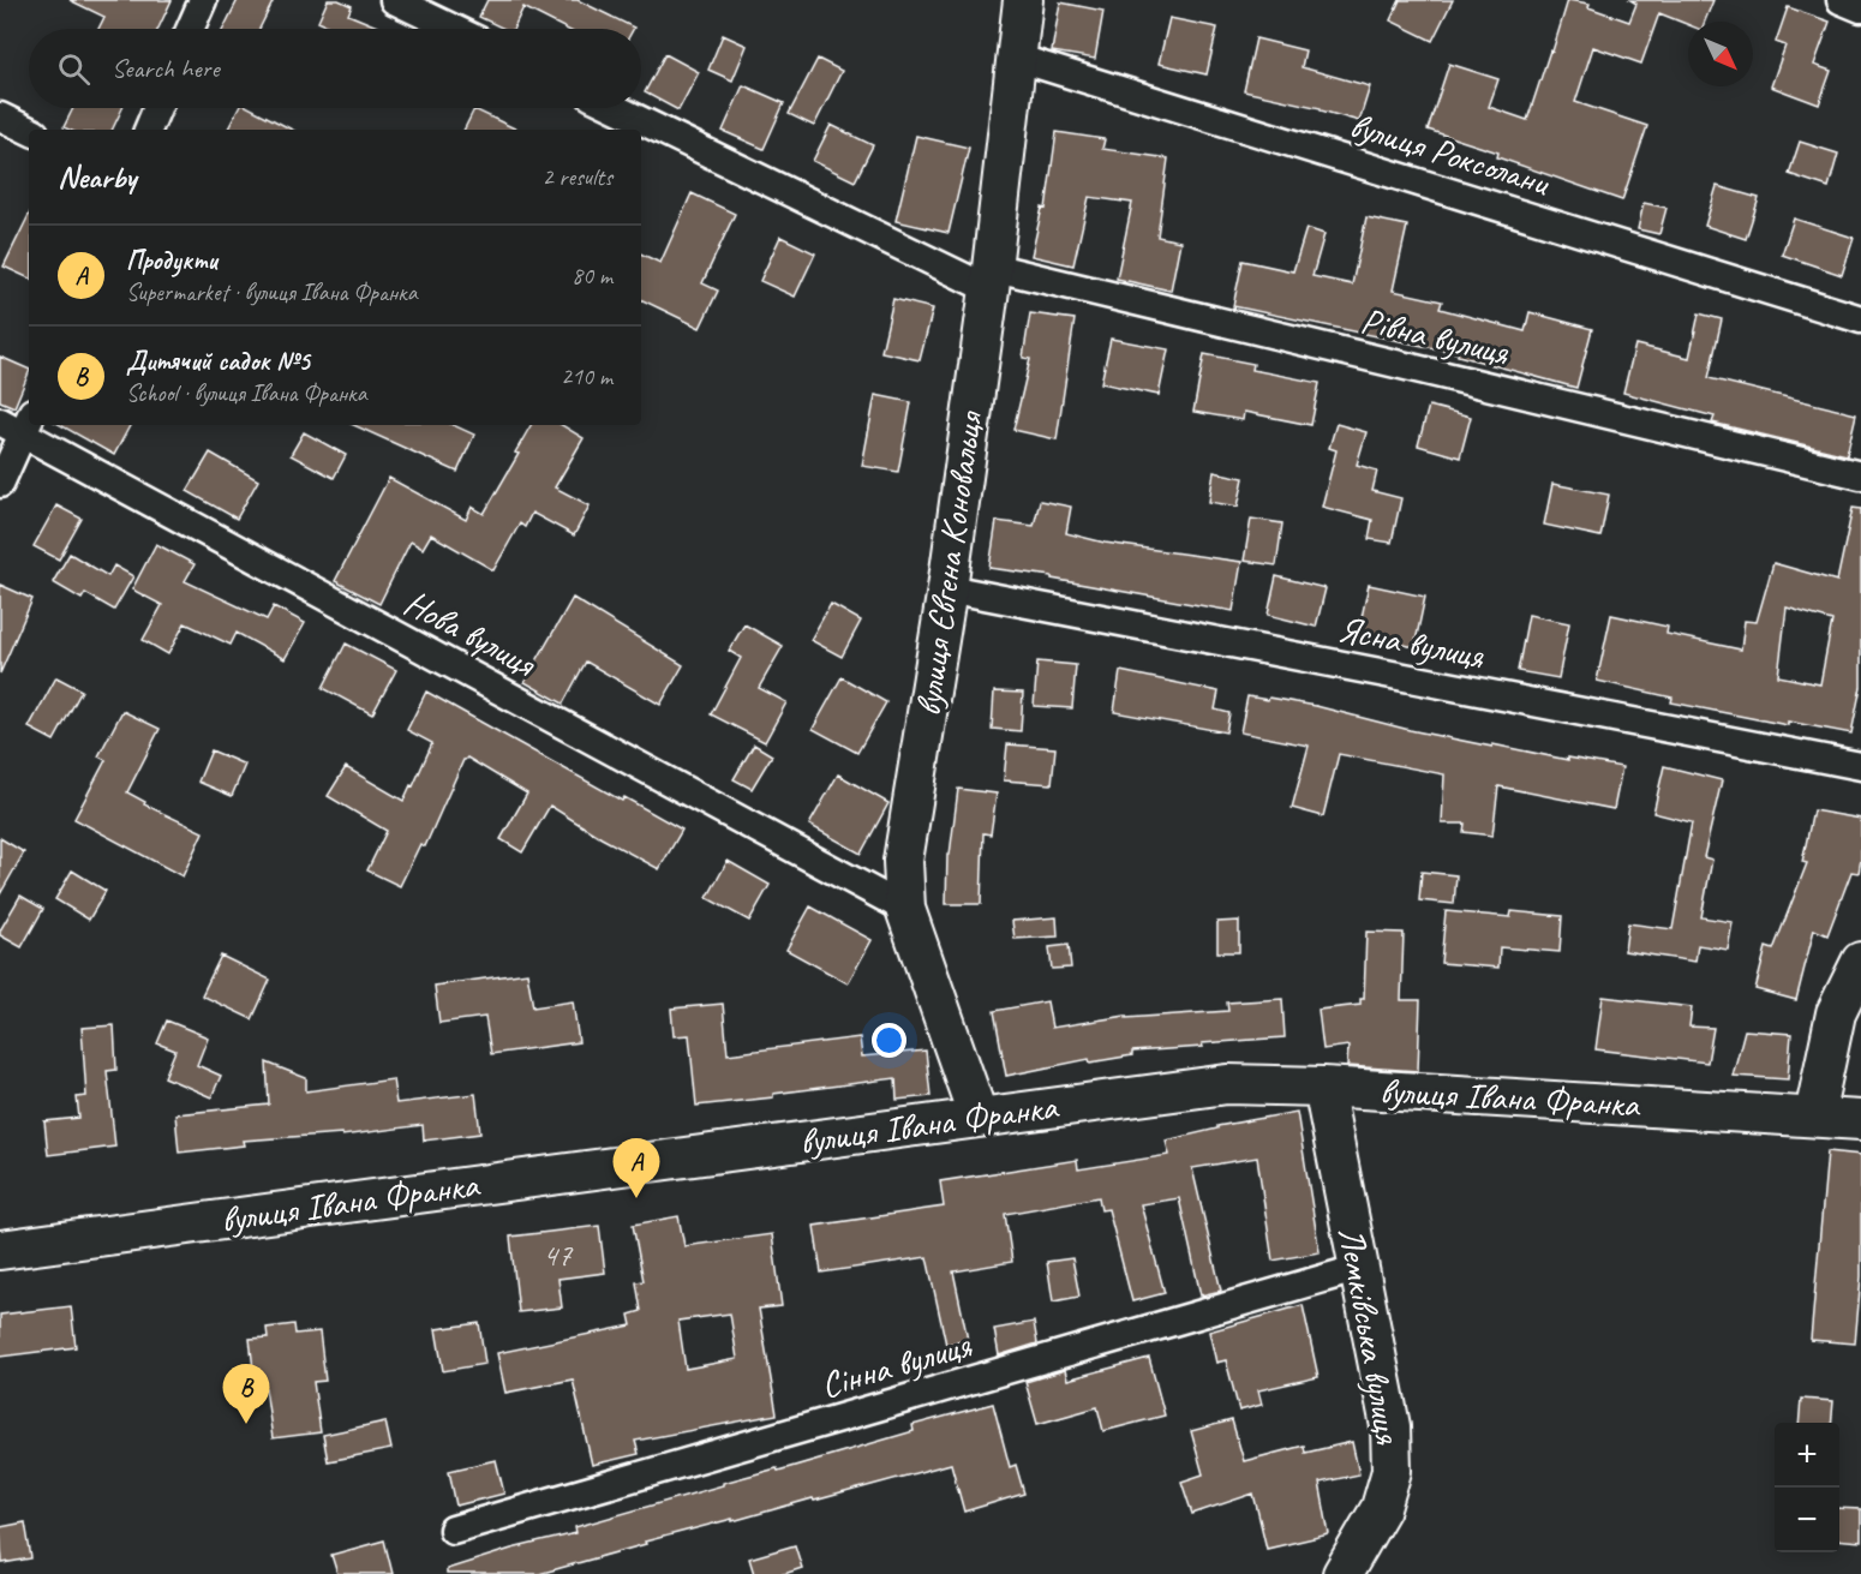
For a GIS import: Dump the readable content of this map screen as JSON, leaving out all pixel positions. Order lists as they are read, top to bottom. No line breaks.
{"streets":{"main road":["вулиця Євгена Коновальця","вулиця Івана Франка","Лемківська вулиця"],"street":["вулиця Роксолани","Рівна вулиця","Нова вулиця","Ясна вулиця","Сінна вулиця"]},"crossings":[["вулиця Роксолани","вулиця Євгена Коновальця"],["Рівна вулиця","вулиця Євгена Коновальця"],["вулиця Євгена Коновальця","Нова вулиця"],["вулиця Євгена Коновальця","Ясна вулиця"],["вулиця Євгена Коновальця","вулиця Івана Франка"],["вулиця Івана Франка","Лемківська вулиця"],["Лемківська вулиця","Сінна вулиця"]],"house_numbers":["47"],"north":"bottom right","page":{"search":"Search here","heading":["Nearby","2 results"],"list":[{"mark":"A","name":"Продукти","note":"Supermarket · вулиця Івана Франка","value":"80 m"},{"mark":"B","name":"Дитячий садок №5","note":"School · вулиця Івана Франка","value":"210 m"}],"pins":["A","B"],"map_buttons":["+","−"]}}
